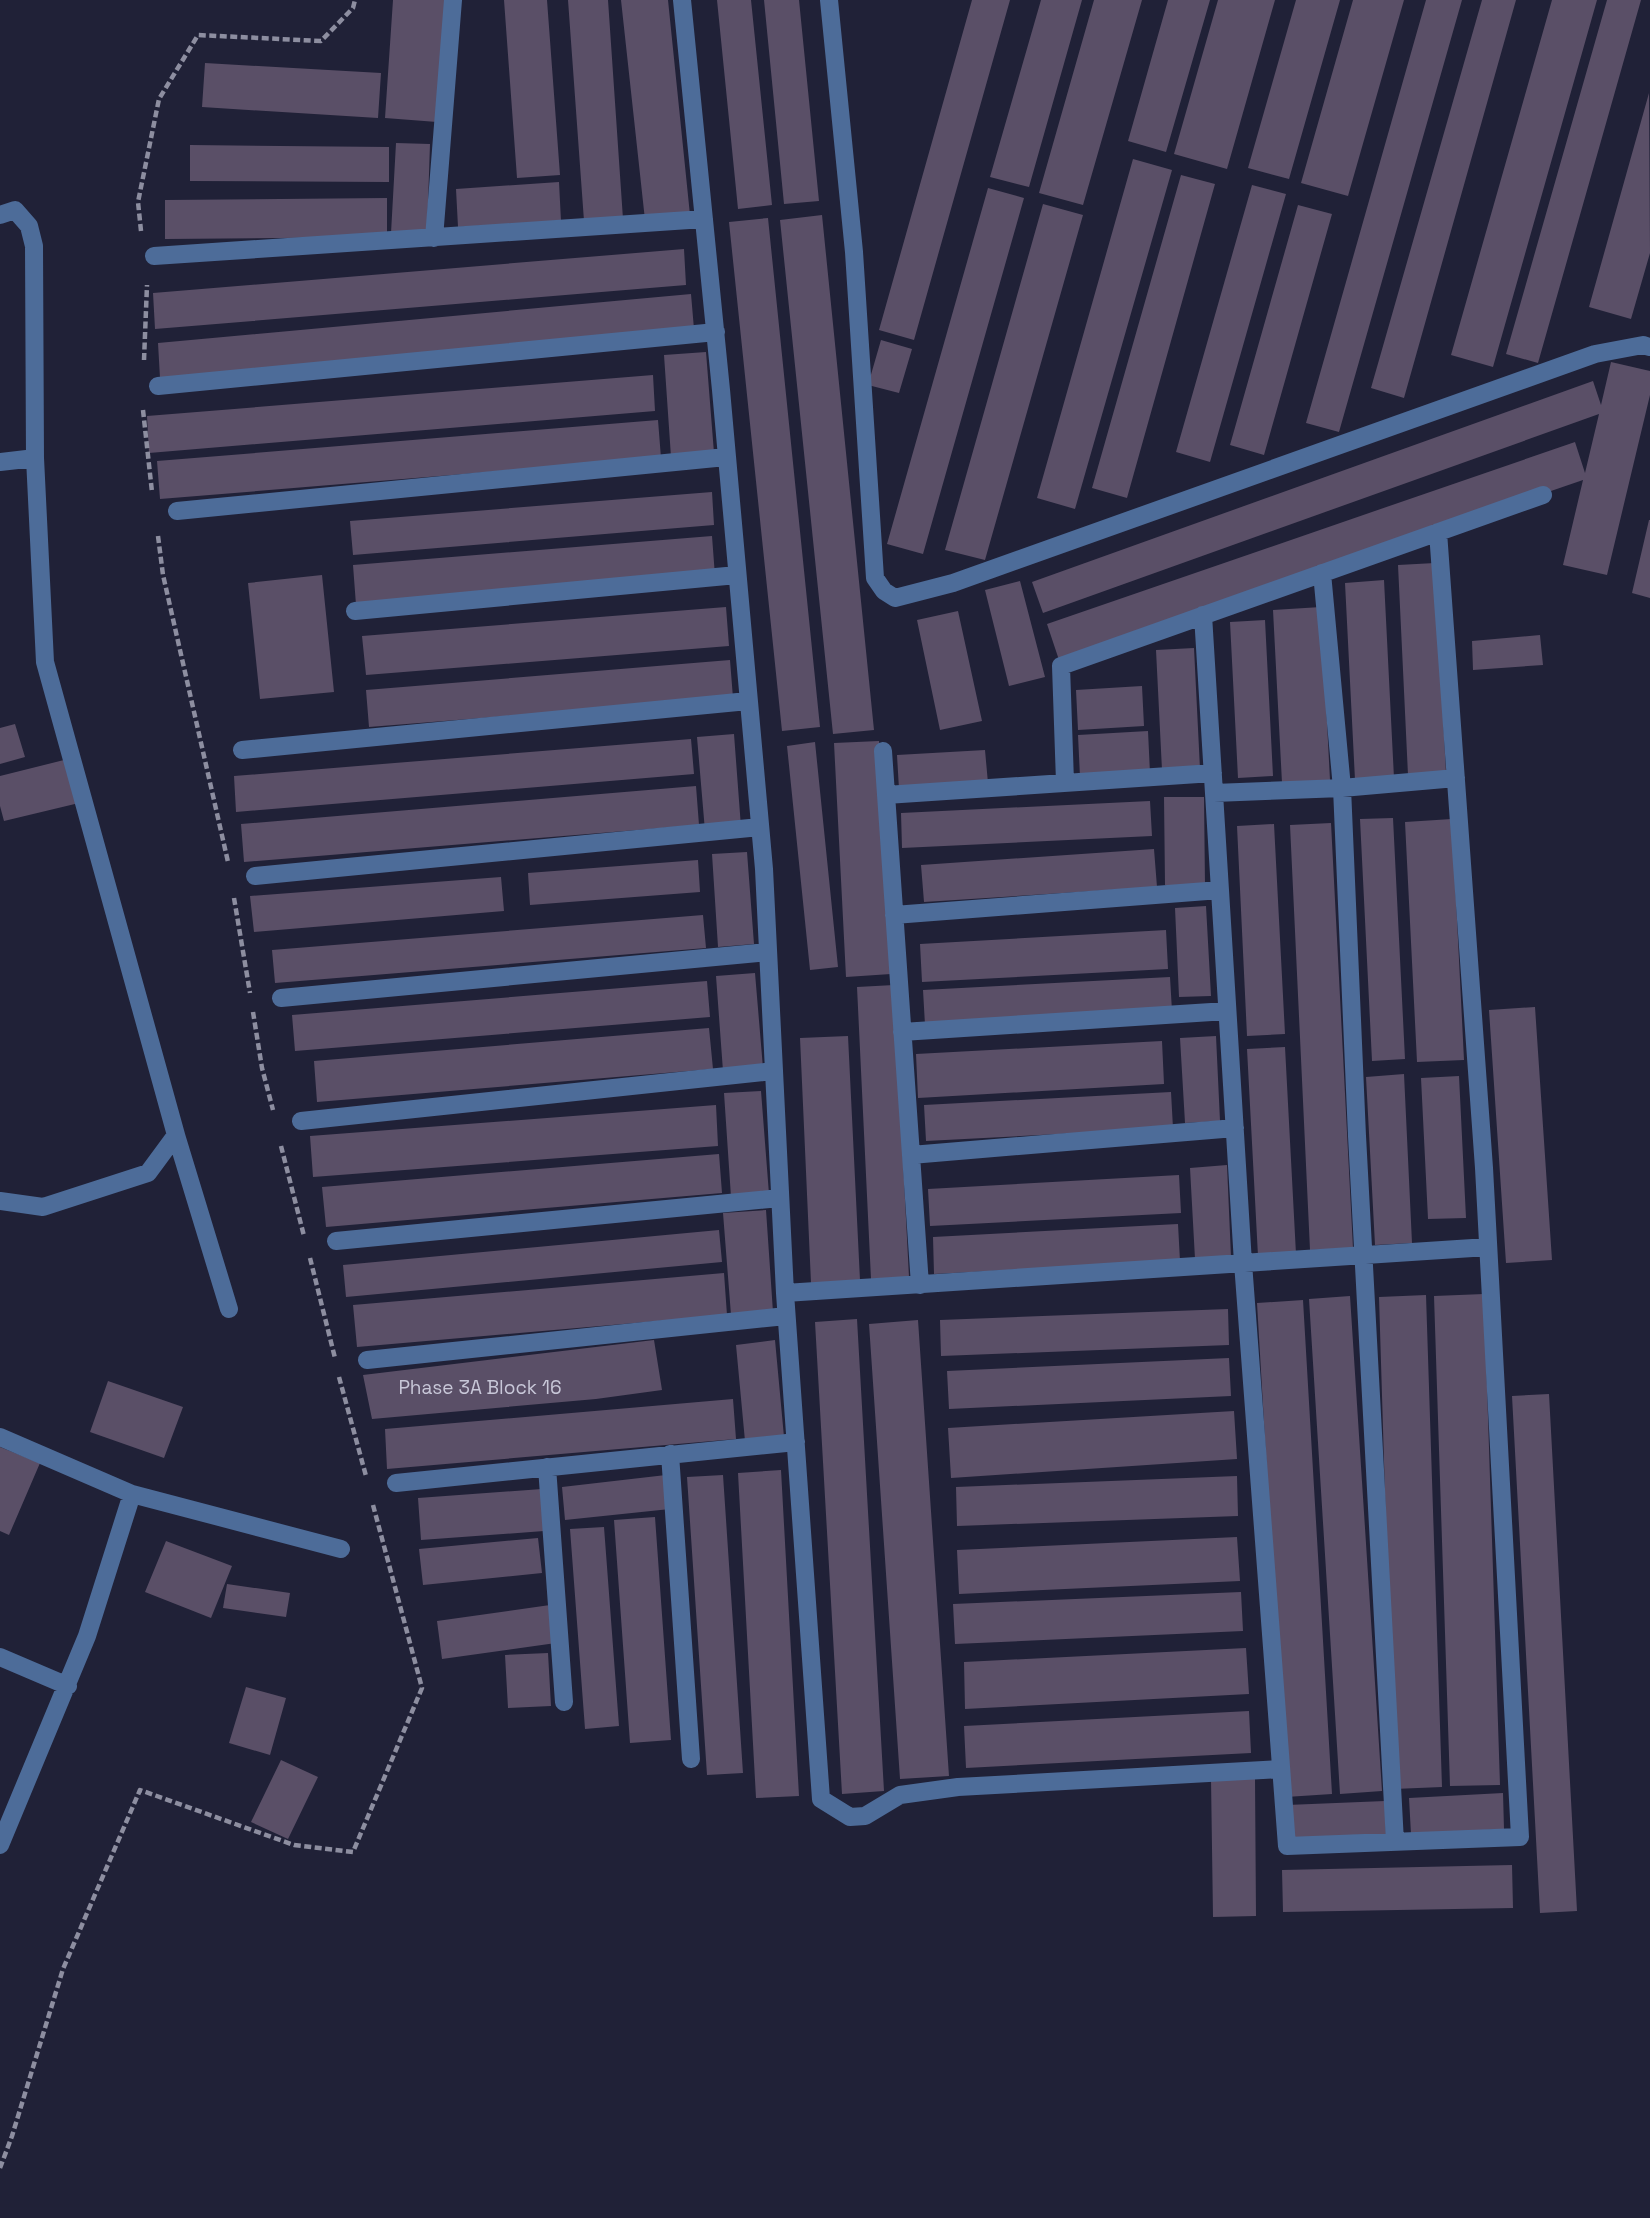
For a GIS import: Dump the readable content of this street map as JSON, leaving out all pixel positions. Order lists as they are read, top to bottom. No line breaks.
{"house_numbers":["Phase 3A Block 16"]}
